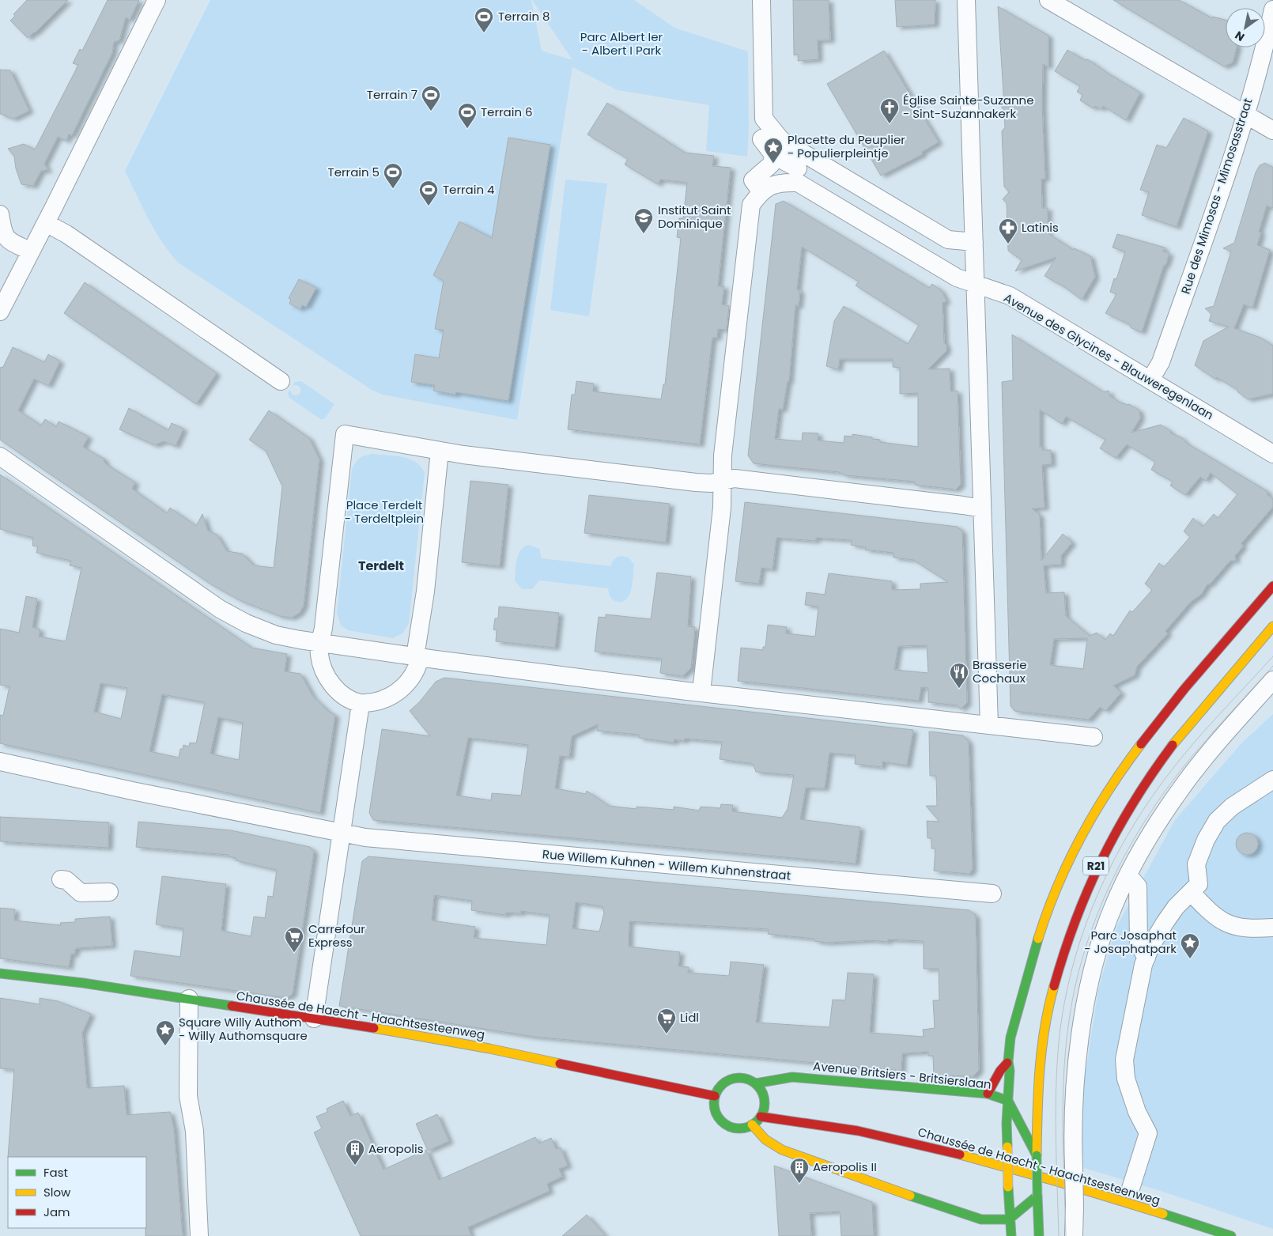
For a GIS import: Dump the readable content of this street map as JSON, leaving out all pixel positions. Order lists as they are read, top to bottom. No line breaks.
{"streets":{"street":["Rue des Mimosas - Mimosasstraat","Avenue des Glycines - Blauweregenlaan","Rue Willem Kuhnen - Willem Kuhnenstraat","R21","Chaussée de Haecht - Haachtsesteenweg","Avenue Britsiers - Britsierslaan"]},"crossings":[["Rue des Mimosas - Mimosasstraat","Avenue des Glycines - Blauweregenlaan"],["R21","Avenue Britsiers - Britsierslaan"],["Chaussée de Haecht - Haachtsesteenweg","Avenue Britsiers - Britsierslaan"]],"districts":["Terdelt"],"parks":["Parc Albert Ier - Albert I Park","Place Terdelt - Terdeltplein"],"places":{"sports":["Terrain 8","Terrain 7","Terrain 6","Terrain 5","Terrain 4"],"church":["Église Sainte-Suzanne - Sint-Suzannakerk"],"place":["Placette du Peuplier - Populierpleintje","Parc Josaphat - Josaphatpark","Square Willy Authom - Willy Authomsquare"],"school or university":["Institut Saint Dominique"],"pharmacy":["Latinis"],"restaurant":["Brasserie Cochaux"],"supermarket":["Carrefour Express","Lidl"],"building":["Aeropolis","Aeropolis II"]},"legend":["Fast","Slow","Jam"],"north":"bottom left"}
